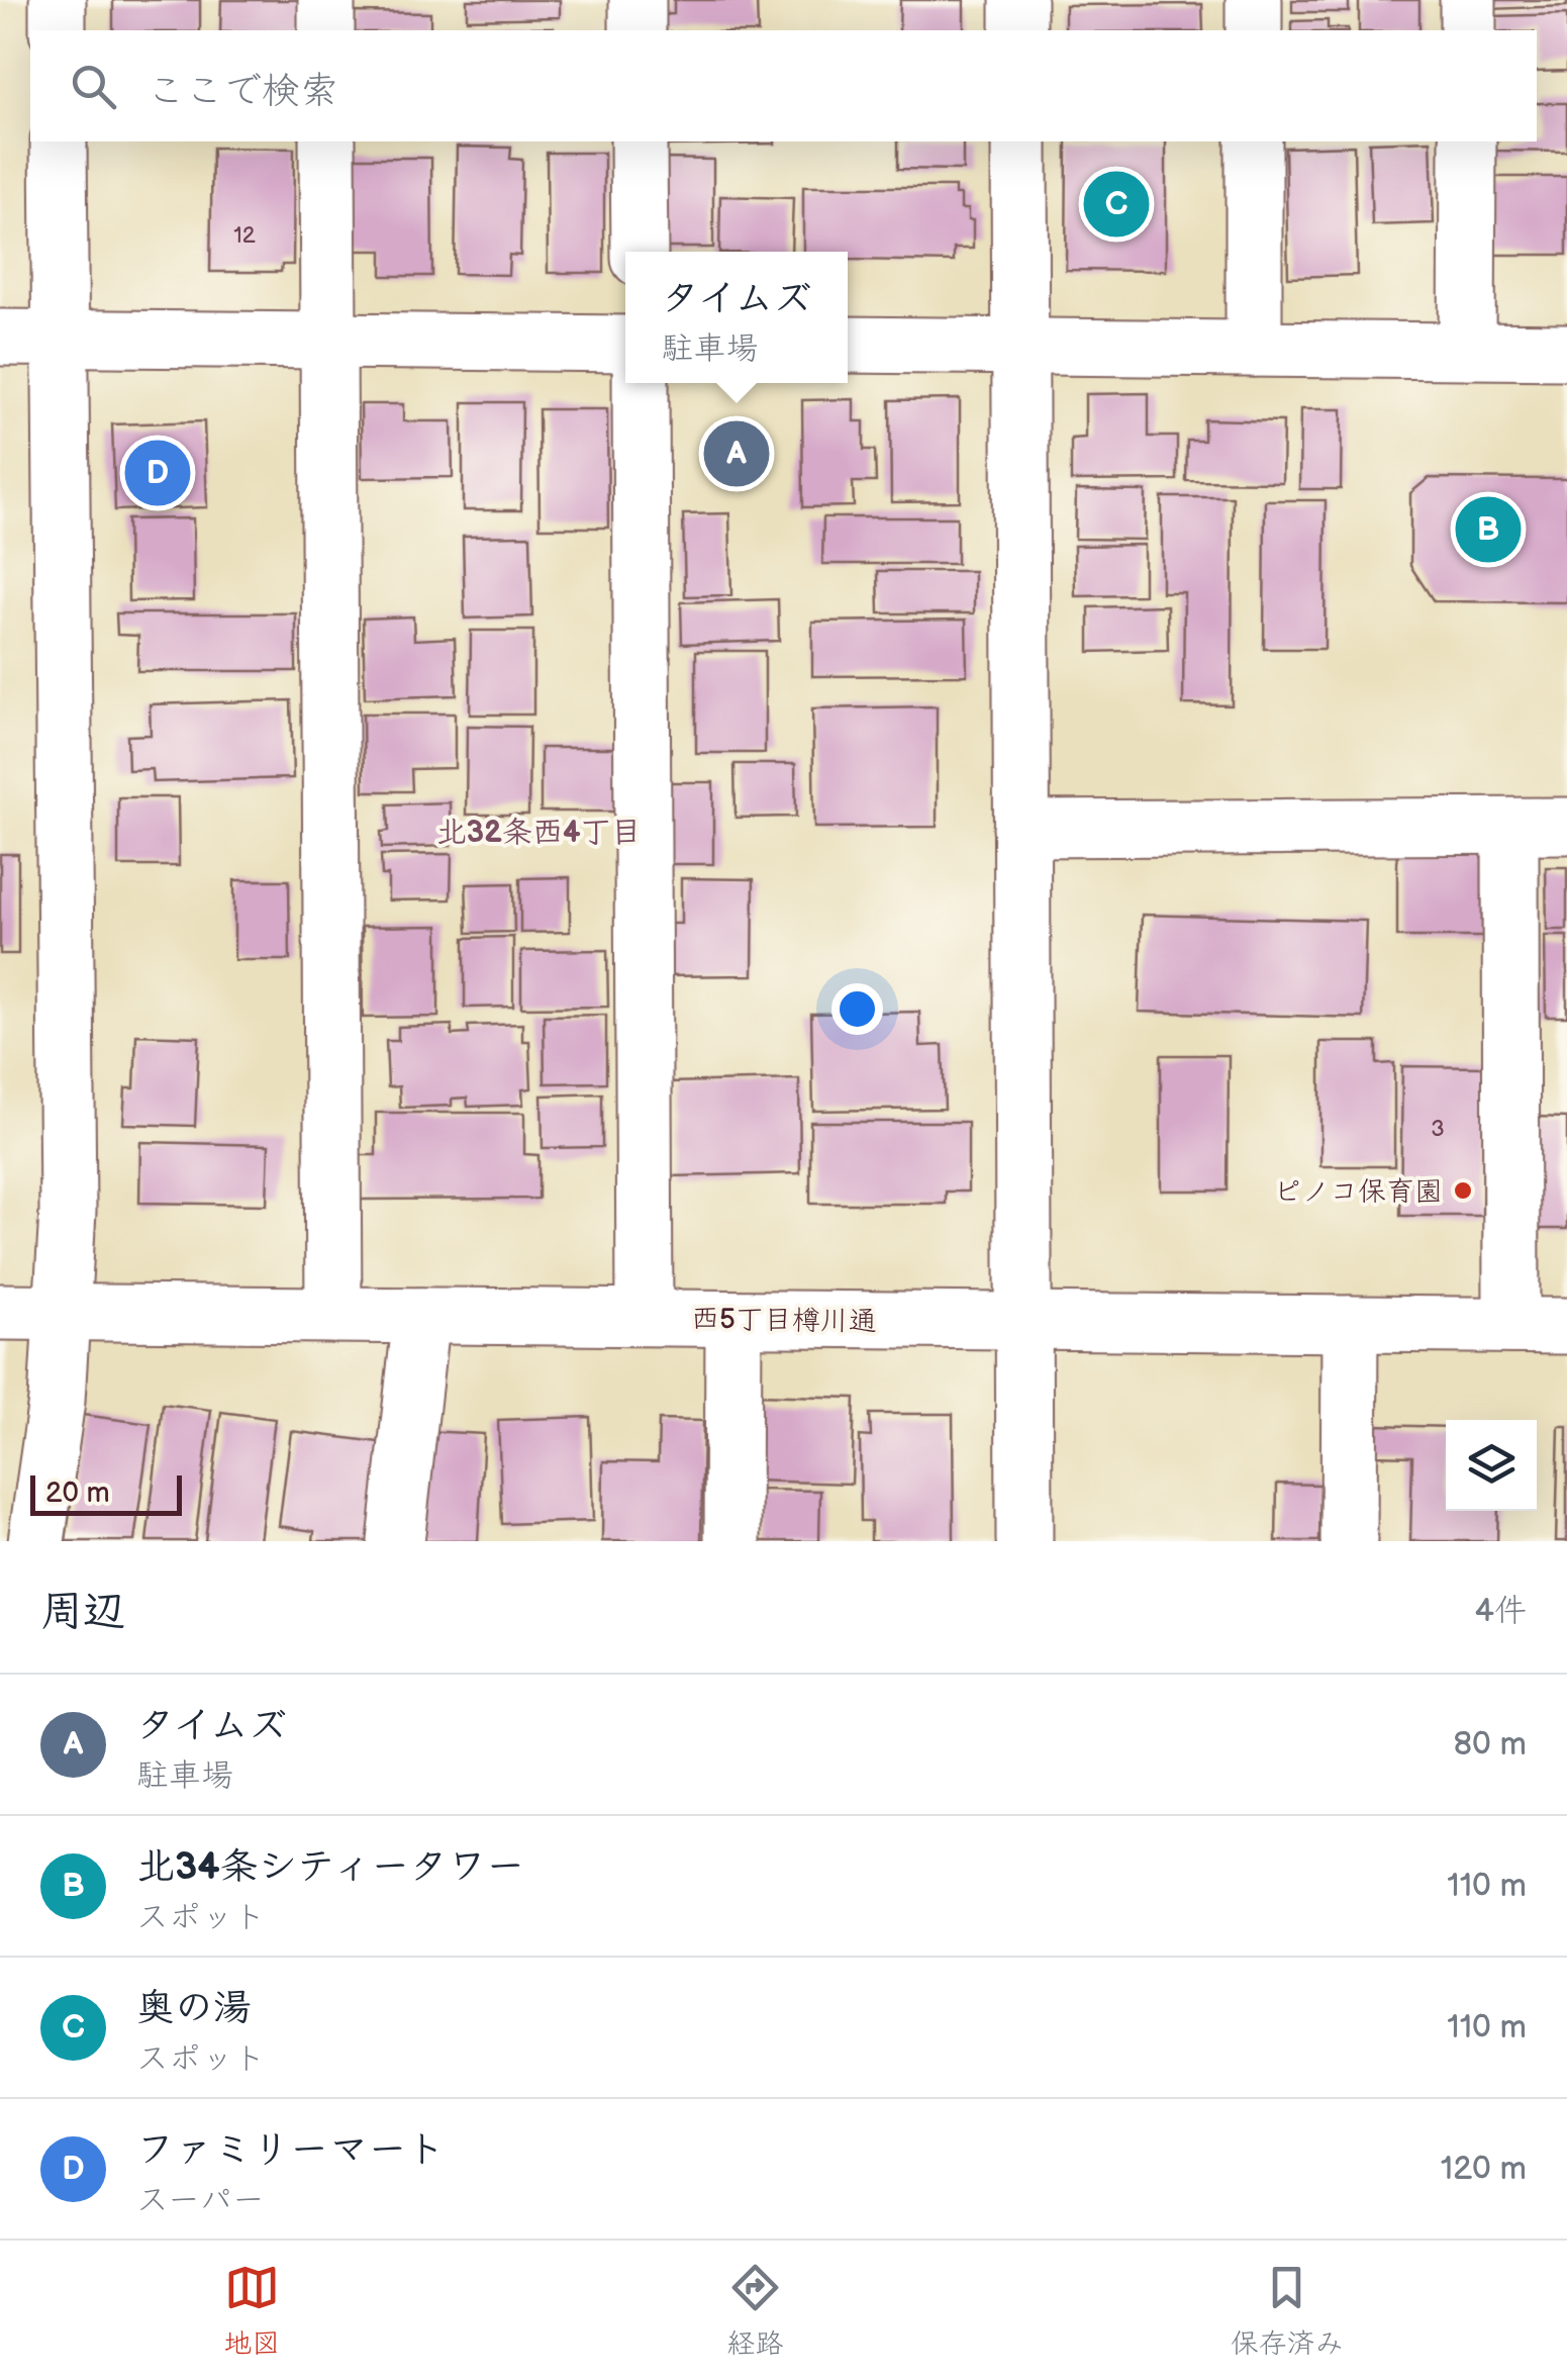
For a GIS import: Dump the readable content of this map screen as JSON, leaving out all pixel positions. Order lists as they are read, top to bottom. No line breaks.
{"streets":{"street":["西5丁目樽川通"]},"districts":["北32条西4丁目"],"places":["ピノコ保育園"],"house_numbers":["12","3"],"scale_bar":"20 m","page":{"search":"ここで検索","pins":["C","A","D","B"],"popup":["タイムズ","駐車場"],"scale":"20 m","heading":["周辺","4件"],"list":[{"mark":"A","name":"タイムズ","note":"駐車場","value":"80 m"},{"mark":"B","name":"北34条シティータワー","note":"スポット","value":"110 m"},{"mark":"C","name":"奥の湯","note":"スポット","value":"110 m"},{"mark":"D","name":"ファミリーマート","note":"スーパー","value":"120 m"}],"nav":["地図","経路","保存済み"]}}
